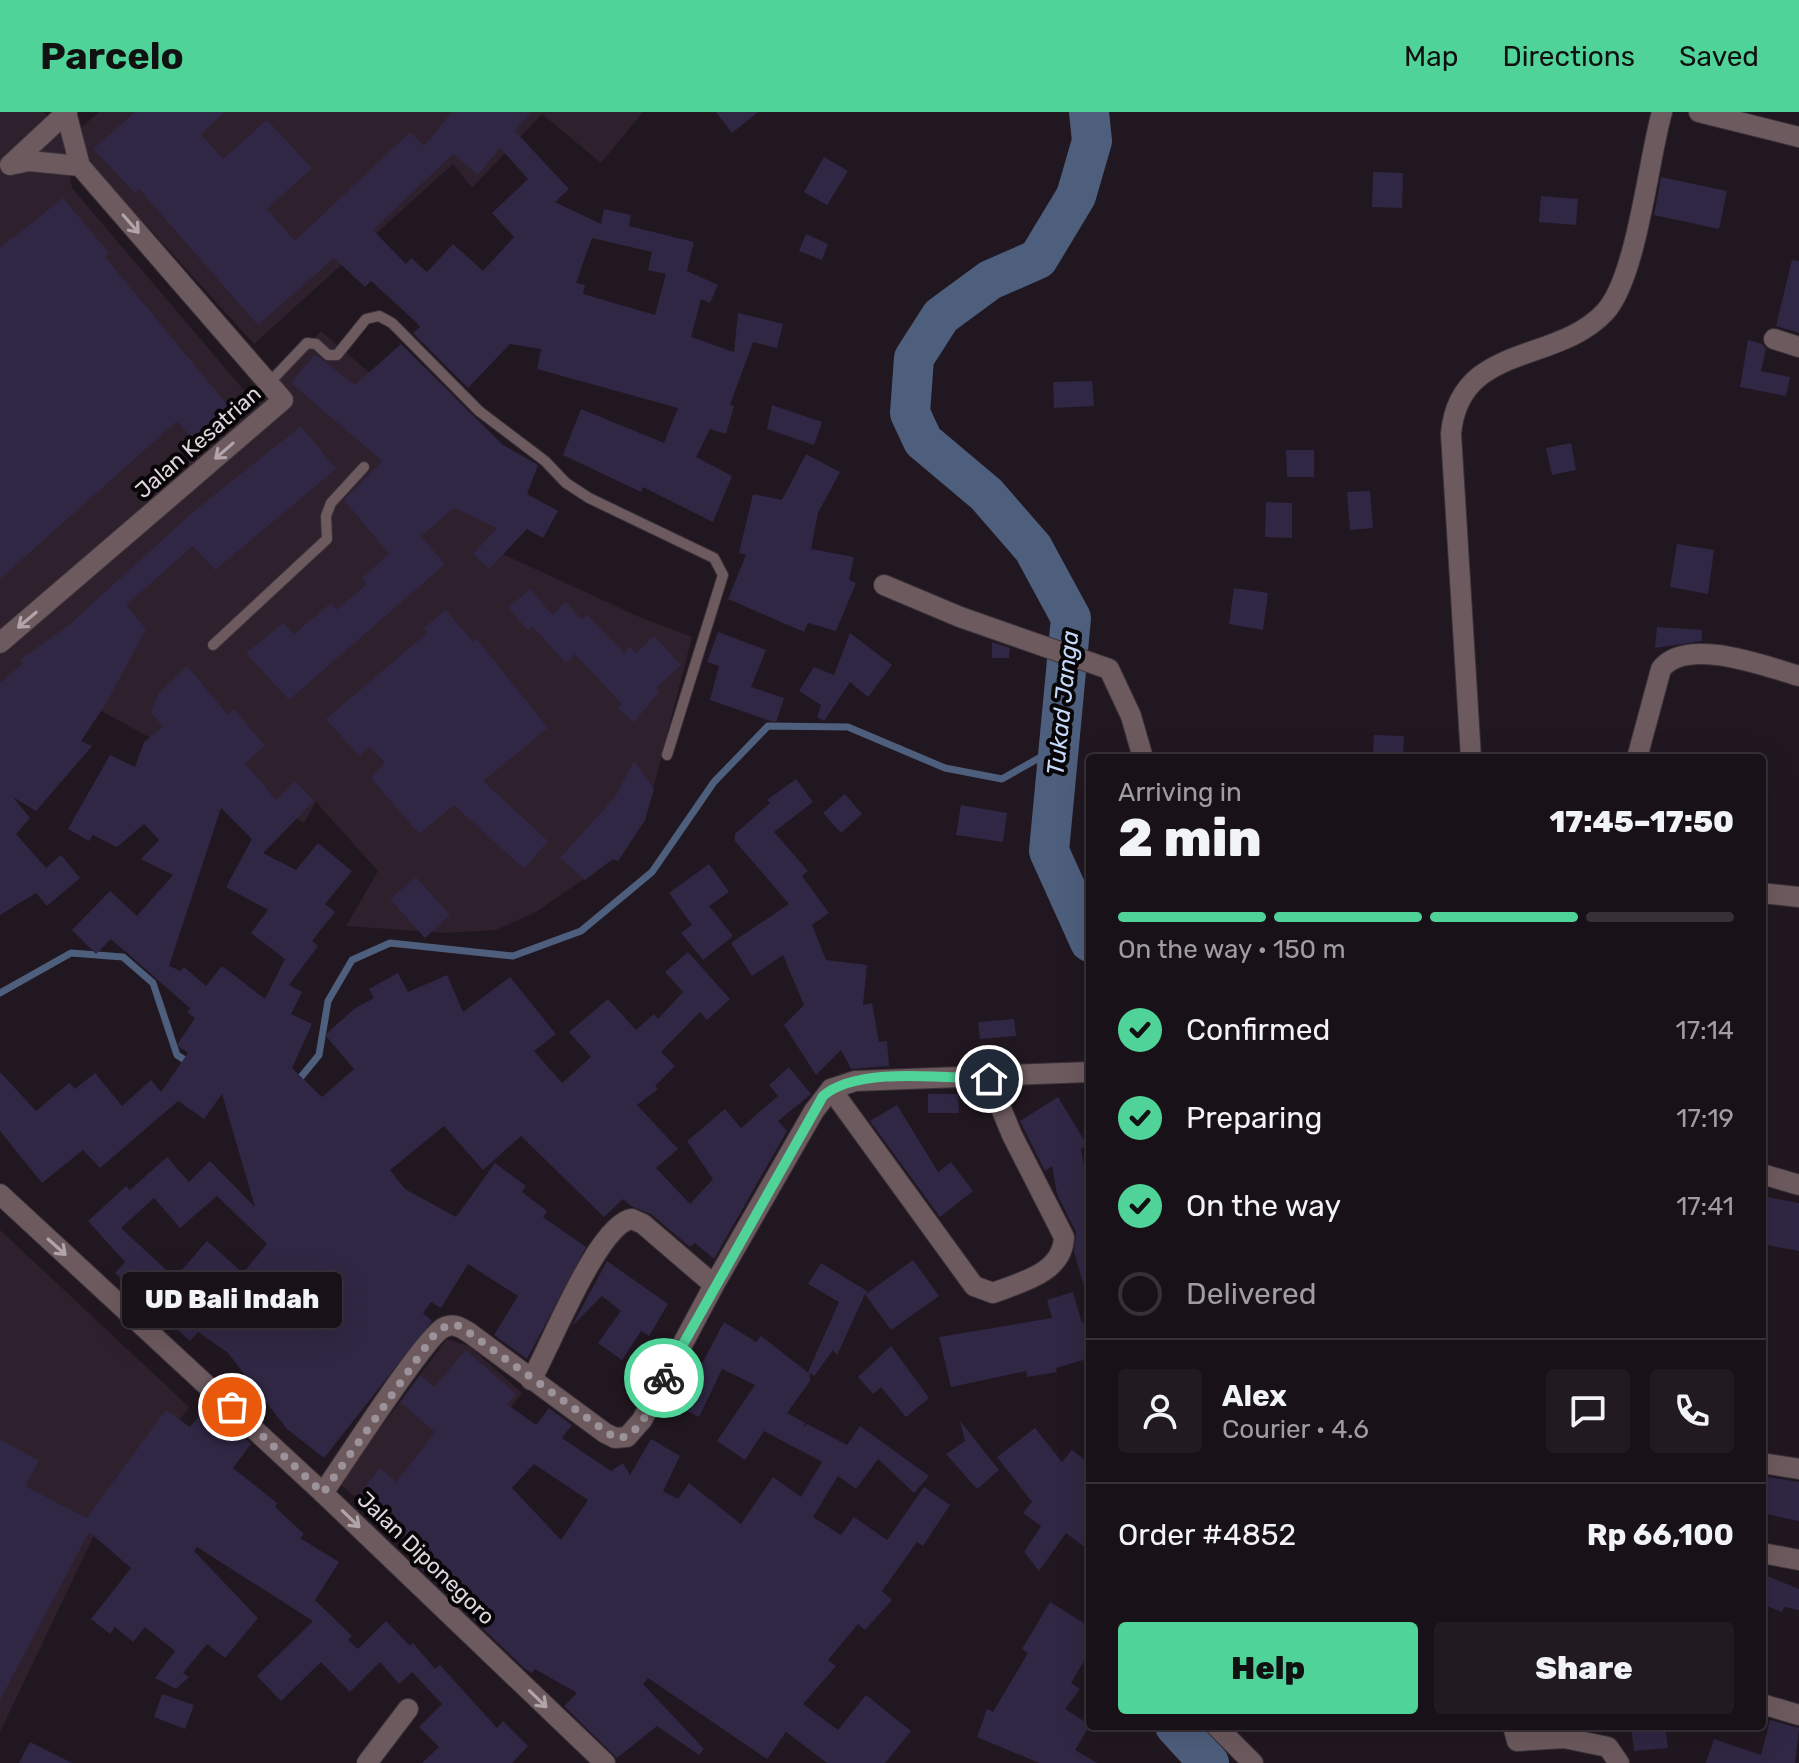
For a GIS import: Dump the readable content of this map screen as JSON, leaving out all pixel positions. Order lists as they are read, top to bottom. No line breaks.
{"streets":{"street":["Jalan Kesatrian","Jalan Diponegoro"]},"one_way":["Jalan Diponegoro"],"water":["Tukad Janga"],"places":["UD Bali Indah"],"page":{"header":"Parcelo","nav":["Map","Directions","Saved"],"heading":["2 min","Arriving in","17:45–17:50"],"panel":["Alex","Courier · 4.6","Order #4852","Rp 66,100"],"bar":"On the way · 150 m","list":[["Confirmed","17:14"],["Preparing","17:19"],["On the way","17:41"],"Delivered"],"bubble":"UD Bali Indah","buttons":["Help","Share"]}}
